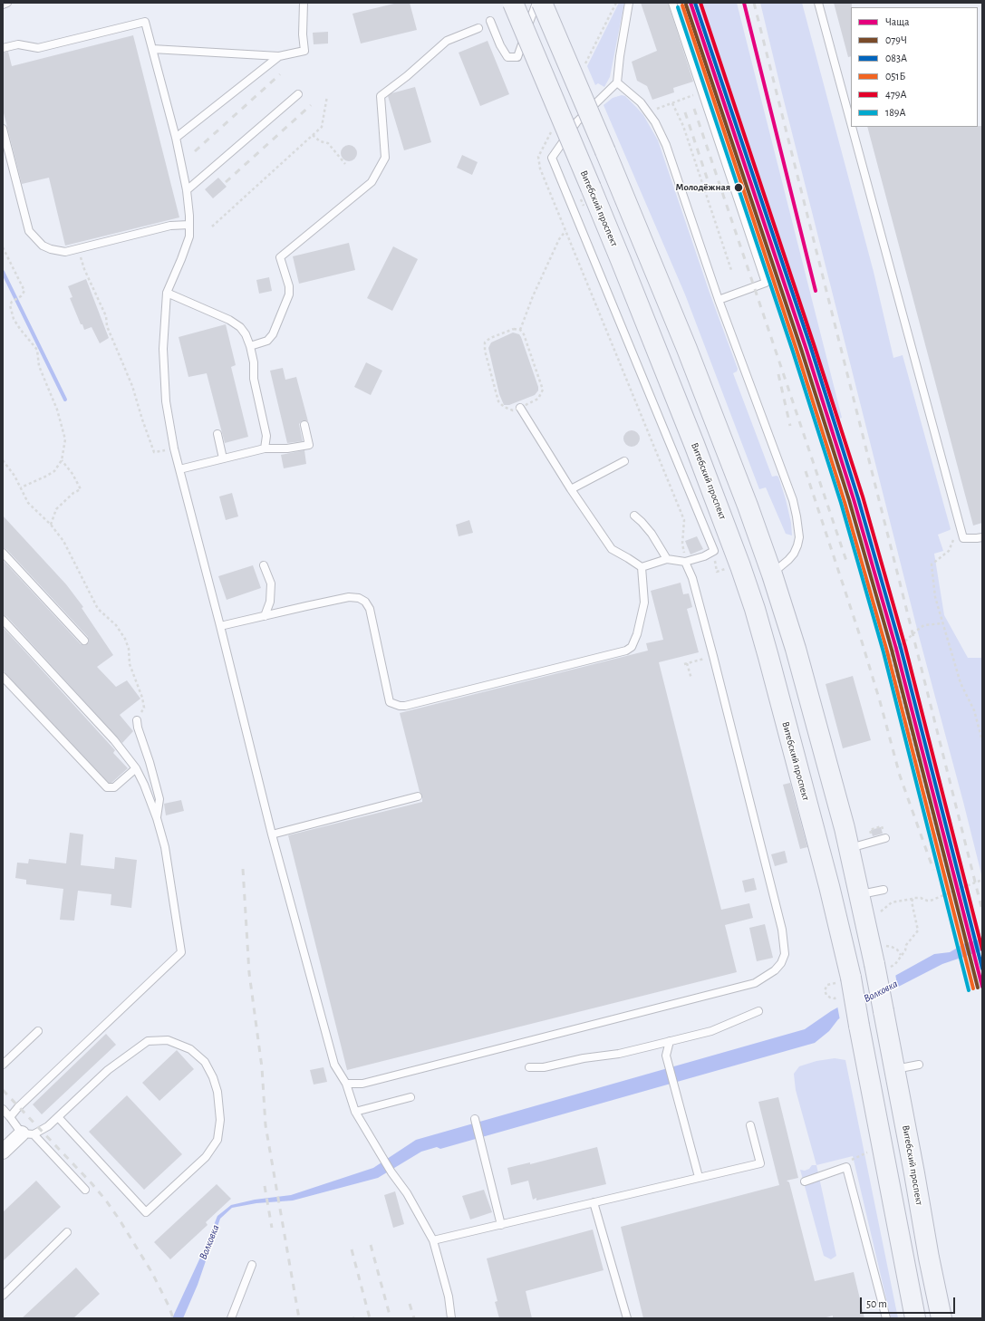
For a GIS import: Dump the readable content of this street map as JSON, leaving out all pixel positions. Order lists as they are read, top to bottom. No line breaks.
{"streets":{"main road":["Витебский проспект"]},"water":["Волковка"],"places":["Молодёжная"],"lines":["transit line Чаща","transit line 083А","transit line 479А","transit line 079Ч","transit line 051Б","transit line 189А"],"legend":["Чаща","079Ч","083А","051Б","479А","189А"],"scale_bar":"50 m"}
